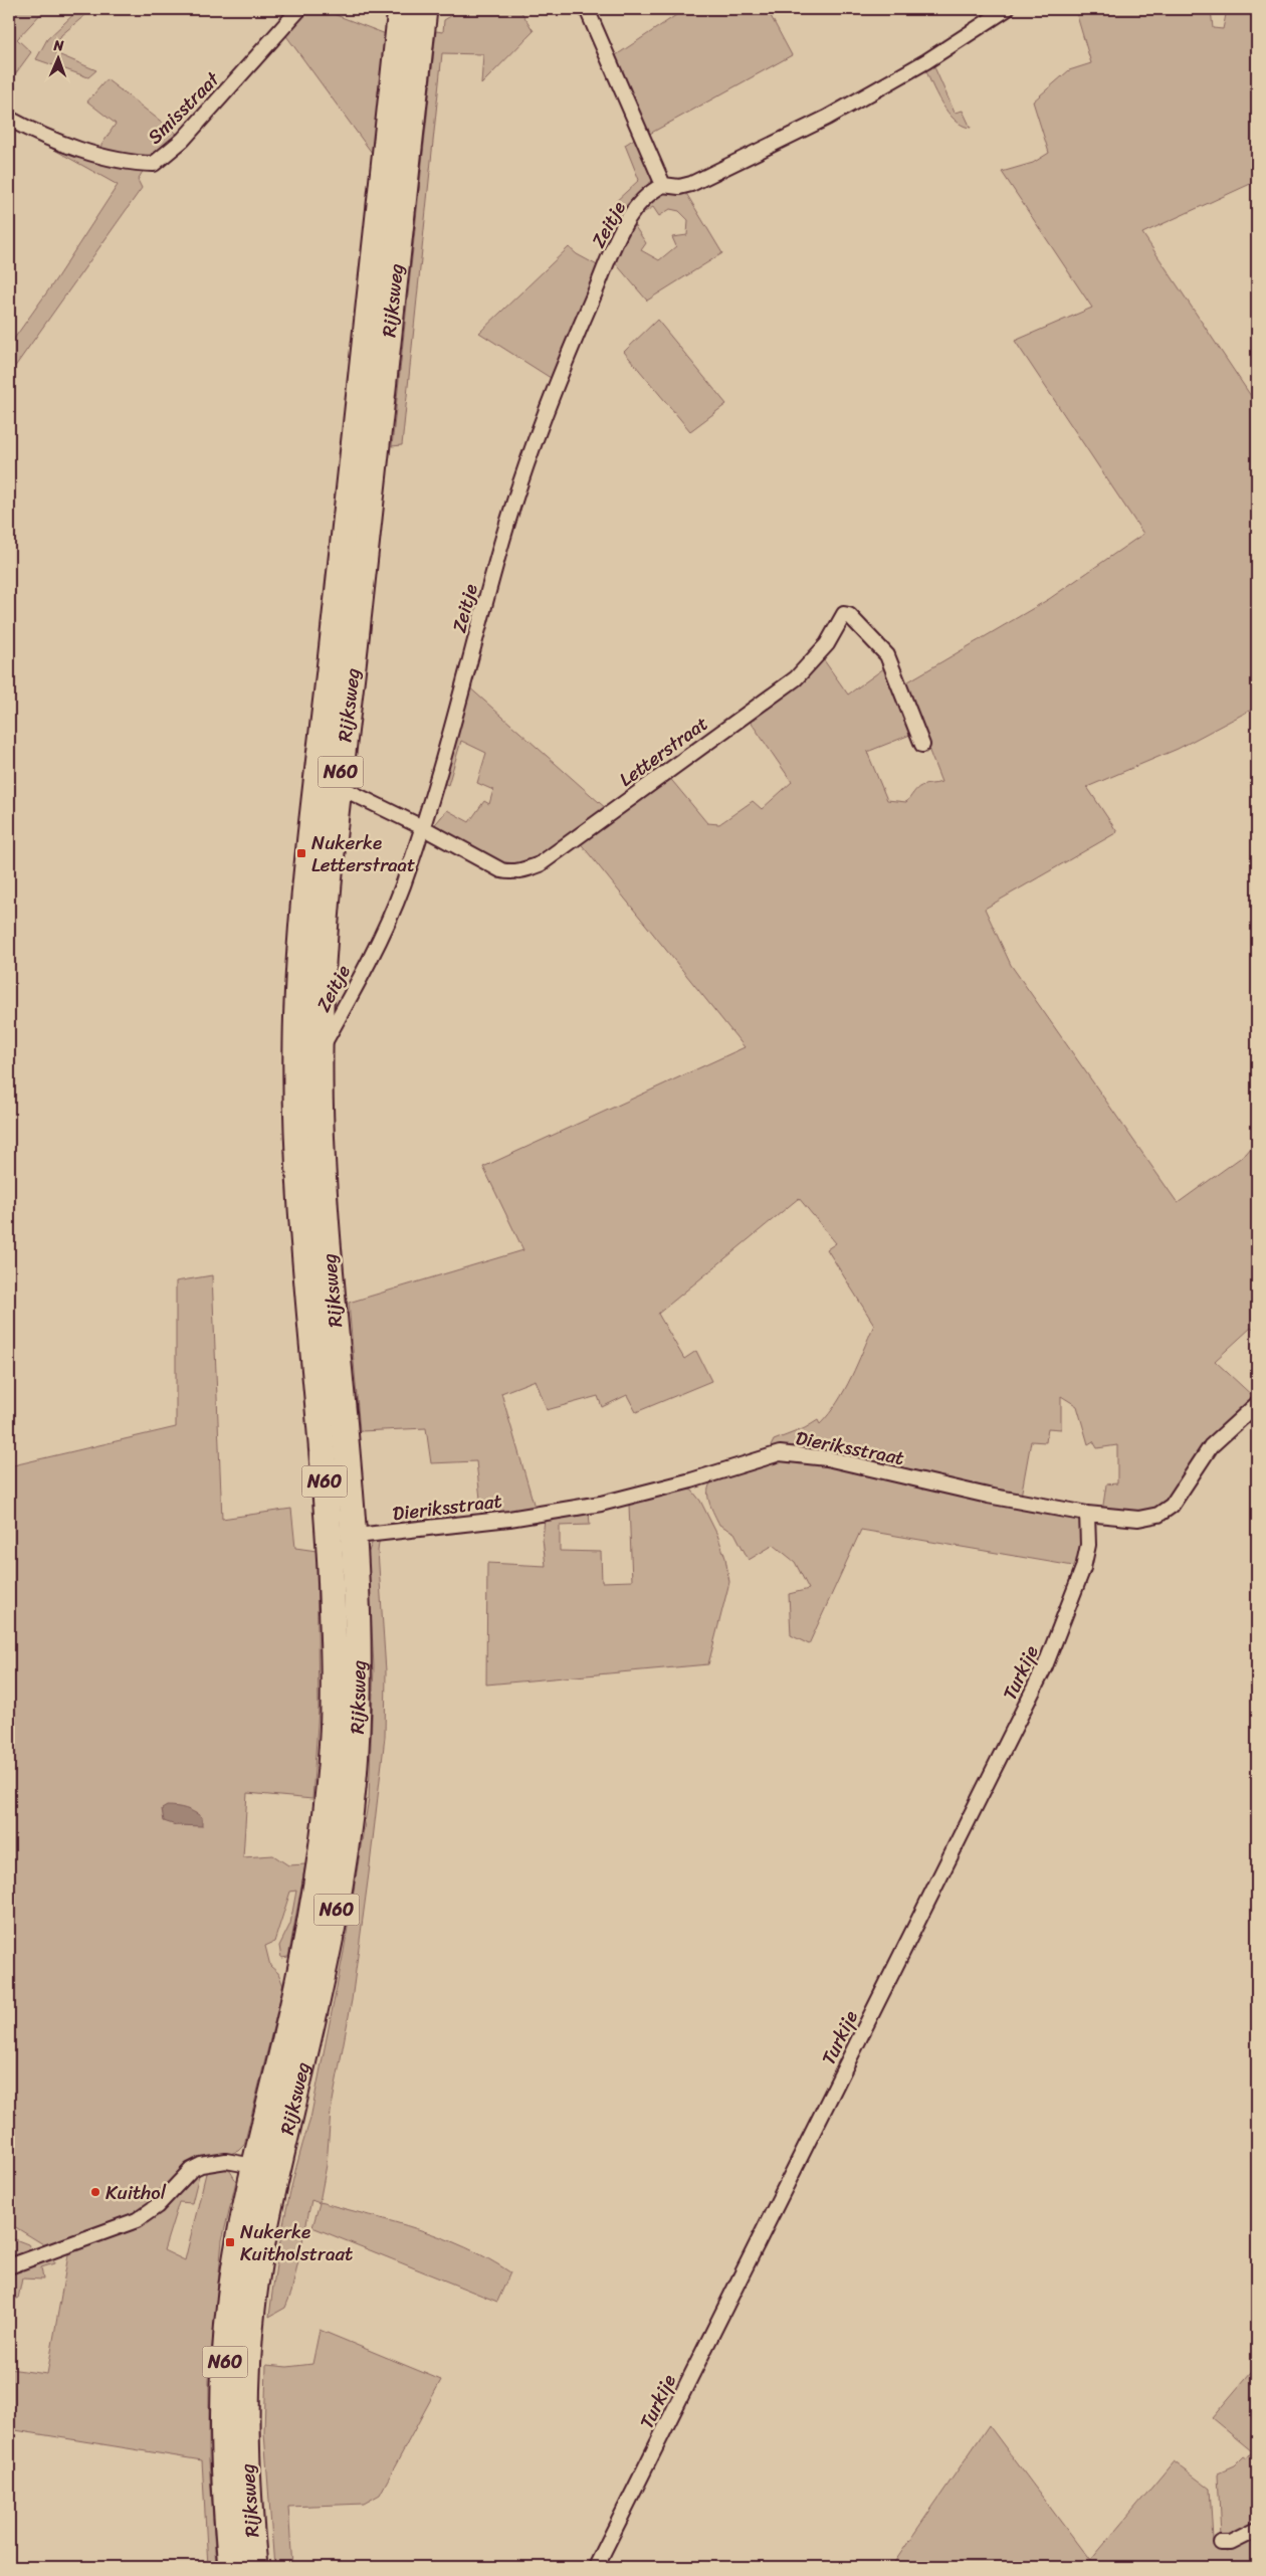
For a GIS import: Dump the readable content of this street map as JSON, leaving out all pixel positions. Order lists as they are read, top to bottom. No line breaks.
{"streets":{"highway":["Rijksweg","N60"],"street":["Smisstraat","Zeitje","Letterstraat","Dieriksstraat","Turkije"]},"crossings":[["Zeitje","Rijksweg"],["Zeitje","Letterstraat"],["Rijksweg","Letterstraat"],["Rijksweg","Dieriksstraat"],["Dieriksstraat","Turkije"]],"places":{"transit":["Nukerke Letterstraat","Nukerke Kuitholstraat"],"other":["Kuithol"]},"north":"top"}
